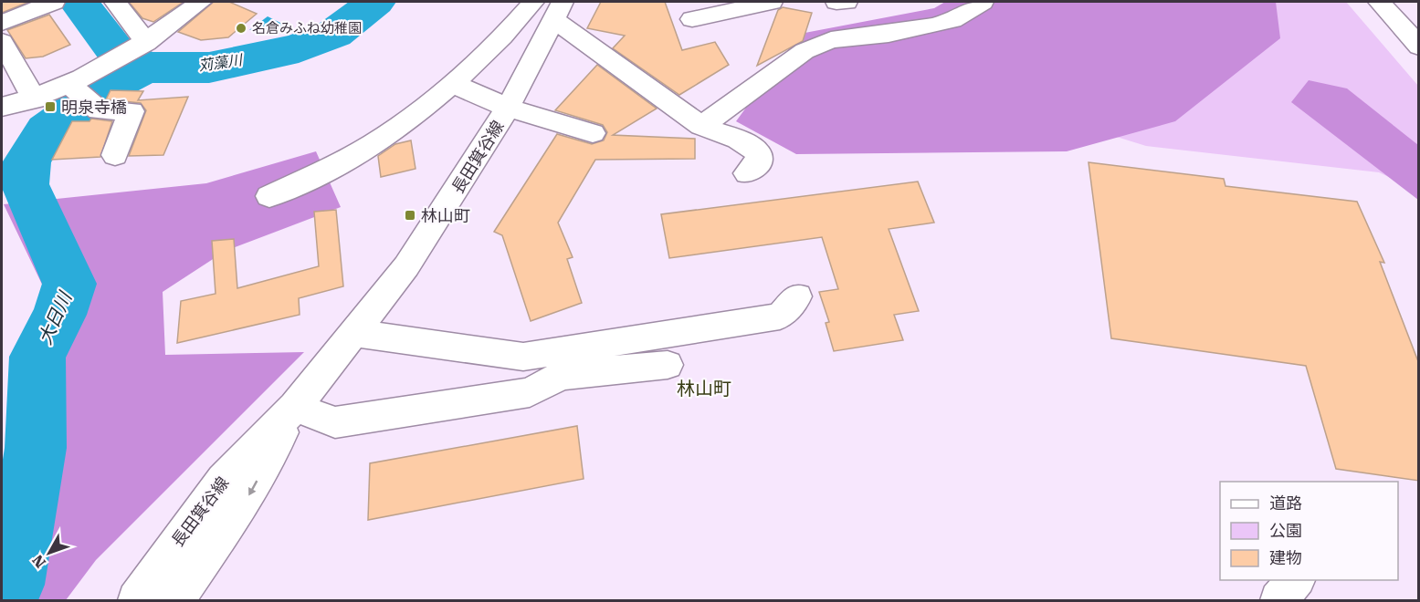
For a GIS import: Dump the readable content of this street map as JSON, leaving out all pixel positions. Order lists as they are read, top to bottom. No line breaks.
{"streets":{"street":["長田箕谷線"]},"districts":["林山町"],"water":["苅藻川","大日川"],"places":{"other":["名倉みふね幼稚園"],"transit":["明泉寺橋","林山町"]},"legend":["道路","公園","建物"],"north":"bottom left"}
